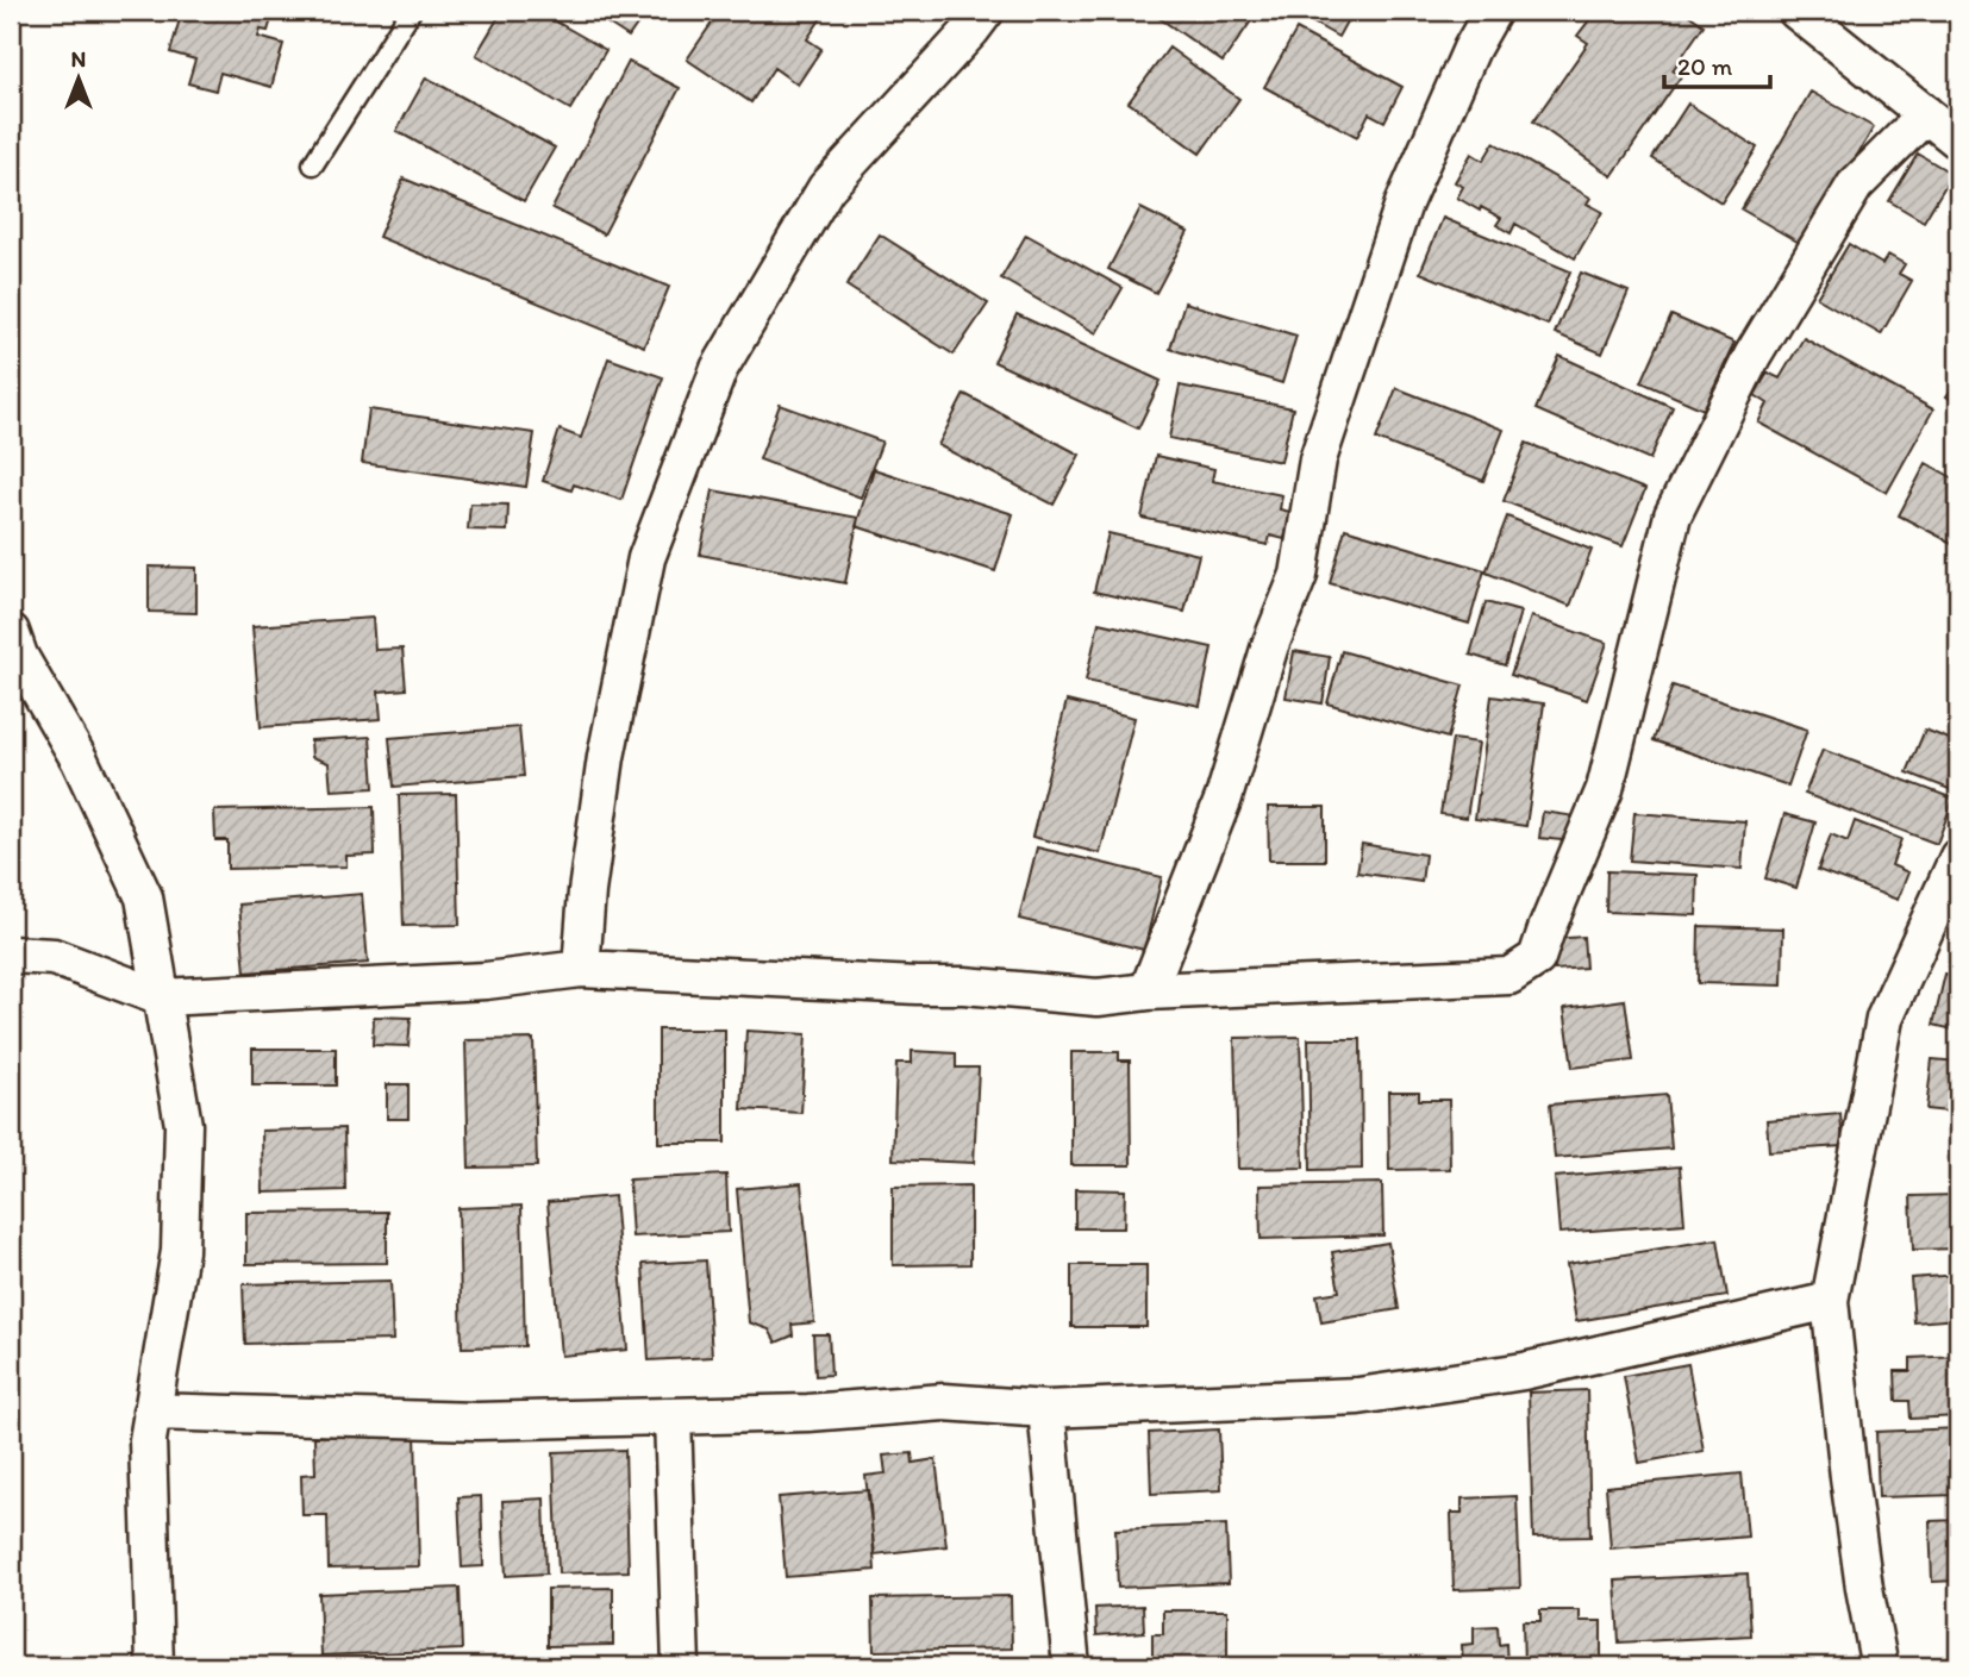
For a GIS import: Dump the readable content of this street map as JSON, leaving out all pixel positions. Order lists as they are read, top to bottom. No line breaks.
{"scale_bar":"20 m","north":"top"}
